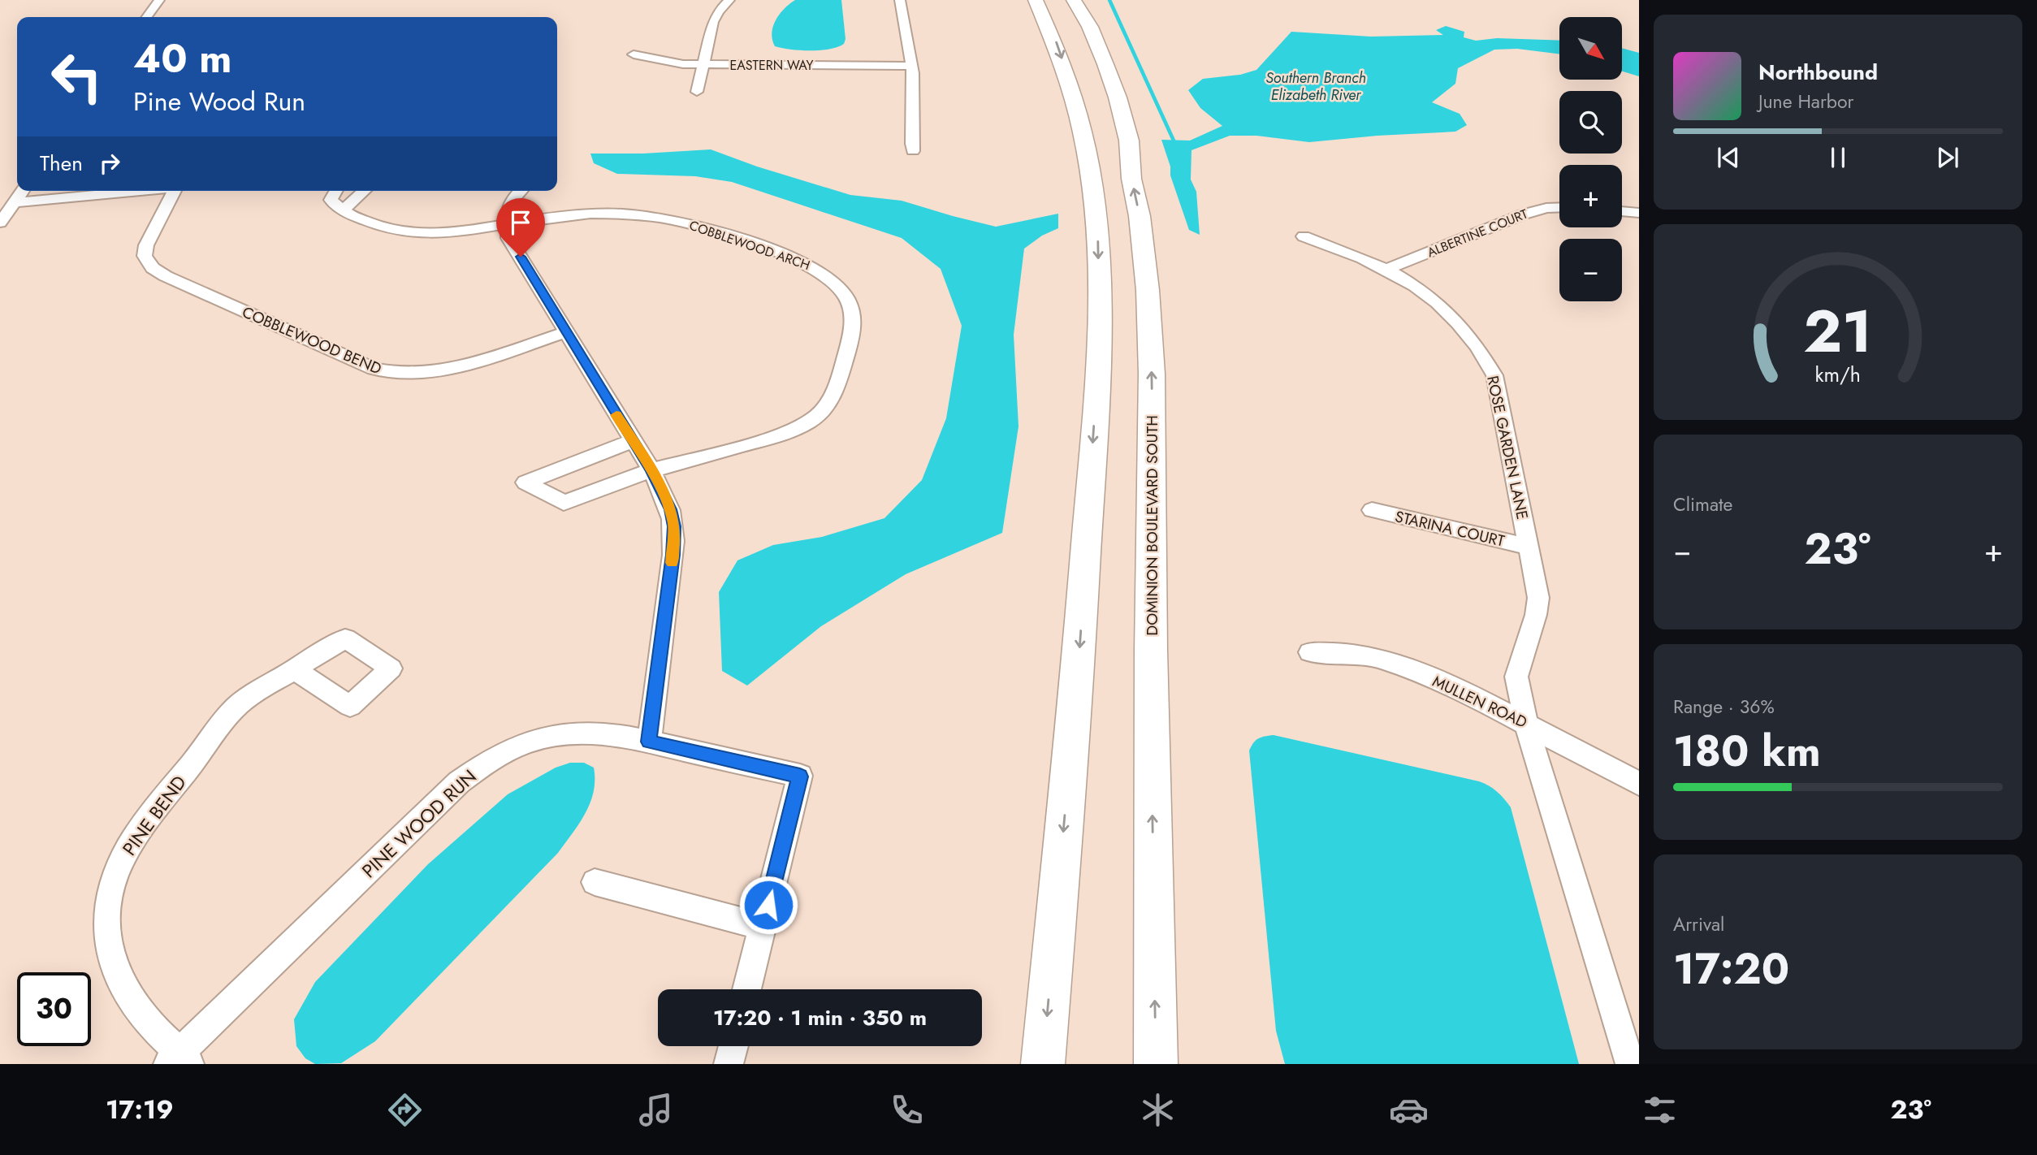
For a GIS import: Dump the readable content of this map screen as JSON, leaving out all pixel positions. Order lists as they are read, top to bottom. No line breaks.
{"streets":{"highway":["DOMINION BOULEVARD SOUTH"],"street":["EASTERN WAY","ALBERTINE COURT","COBBLEWOOD ARCH","COBBLEWOOD BEND","ROSE GARDEN LANE","STARINA COURT","MULLEN ROAD","PINE BEND","PINE WOOD RUN"]},"crossings":[["ALBERTINE COURT","ROSE GARDEN LANE"],["ROSE GARDEN LANE","STARINA COURT"],["ROSE GARDEN LANE","MULLEN ROAD"],["PINE BEND","PINE WOOD RUN"]],"water":["Southern Branch Elizabeth River"],"north":"bottom right","page":{"map_buttons":["+","−"],"turn":["40 m","Pine Wood Run"],"song":["Northbound","June Harbor"],"then":"Then","tile":["Climate",["Range · 36%","180 km"],["Arrival","17:20"]],"heat":["−","23°","+"],"limit":"30","trip":"17:20 · 1 min · 350 m","tabs":["17:19","23°"],"gauge":["21","km/h"]}}
